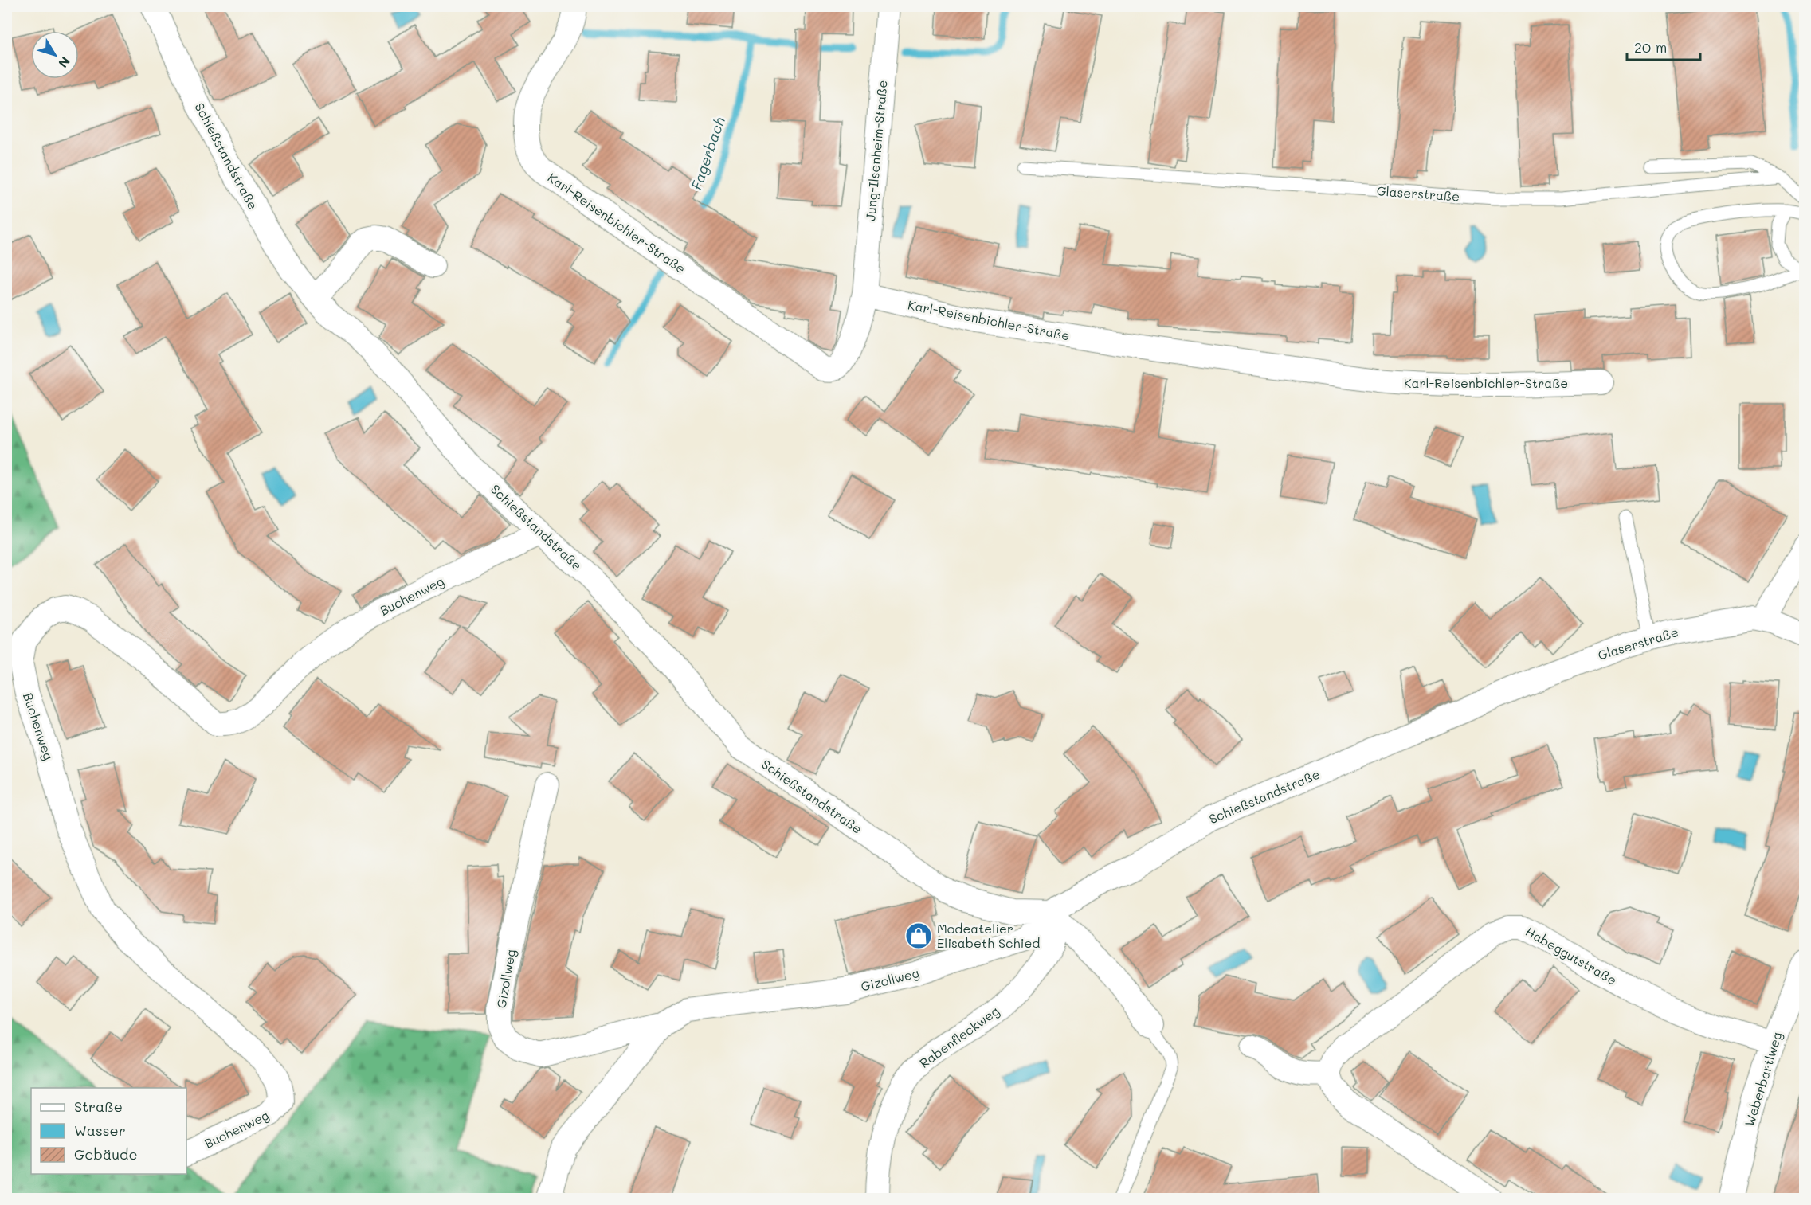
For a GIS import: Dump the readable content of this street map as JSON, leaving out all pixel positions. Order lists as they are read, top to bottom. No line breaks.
{"streets":{"street":["Jung-Ilsenheim-Straße","Schießstandstraße","Glaserstraße","Karl-Reisenbichler-Straße","Buchenweg","Habeggutstraße","Gizollweg","Rabenfleckweg","Weberbartlweg"]},"crossings":[["Jung-Ilsenheim-Straße","Karl-Reisenbichler-Straße"],["Schießstandstraße","Glaserstraße"],["Schießstandstraße","Buchenweg"],["Schießstandstraße","Gizollweg"],["Schießstandstraße","Rabenfleckweg"],["Habeggutstraße","Weberbartlweg"],["Gizollweg","Rabenfleckweg"]],"water":["Fagerbach"],"places":{"shop":["Modeatelier Elisabeth Schied"]},"legend":["Straße","Wasser","Gebäude"],"scale_bar":"20 m","north":"bottom right"}
